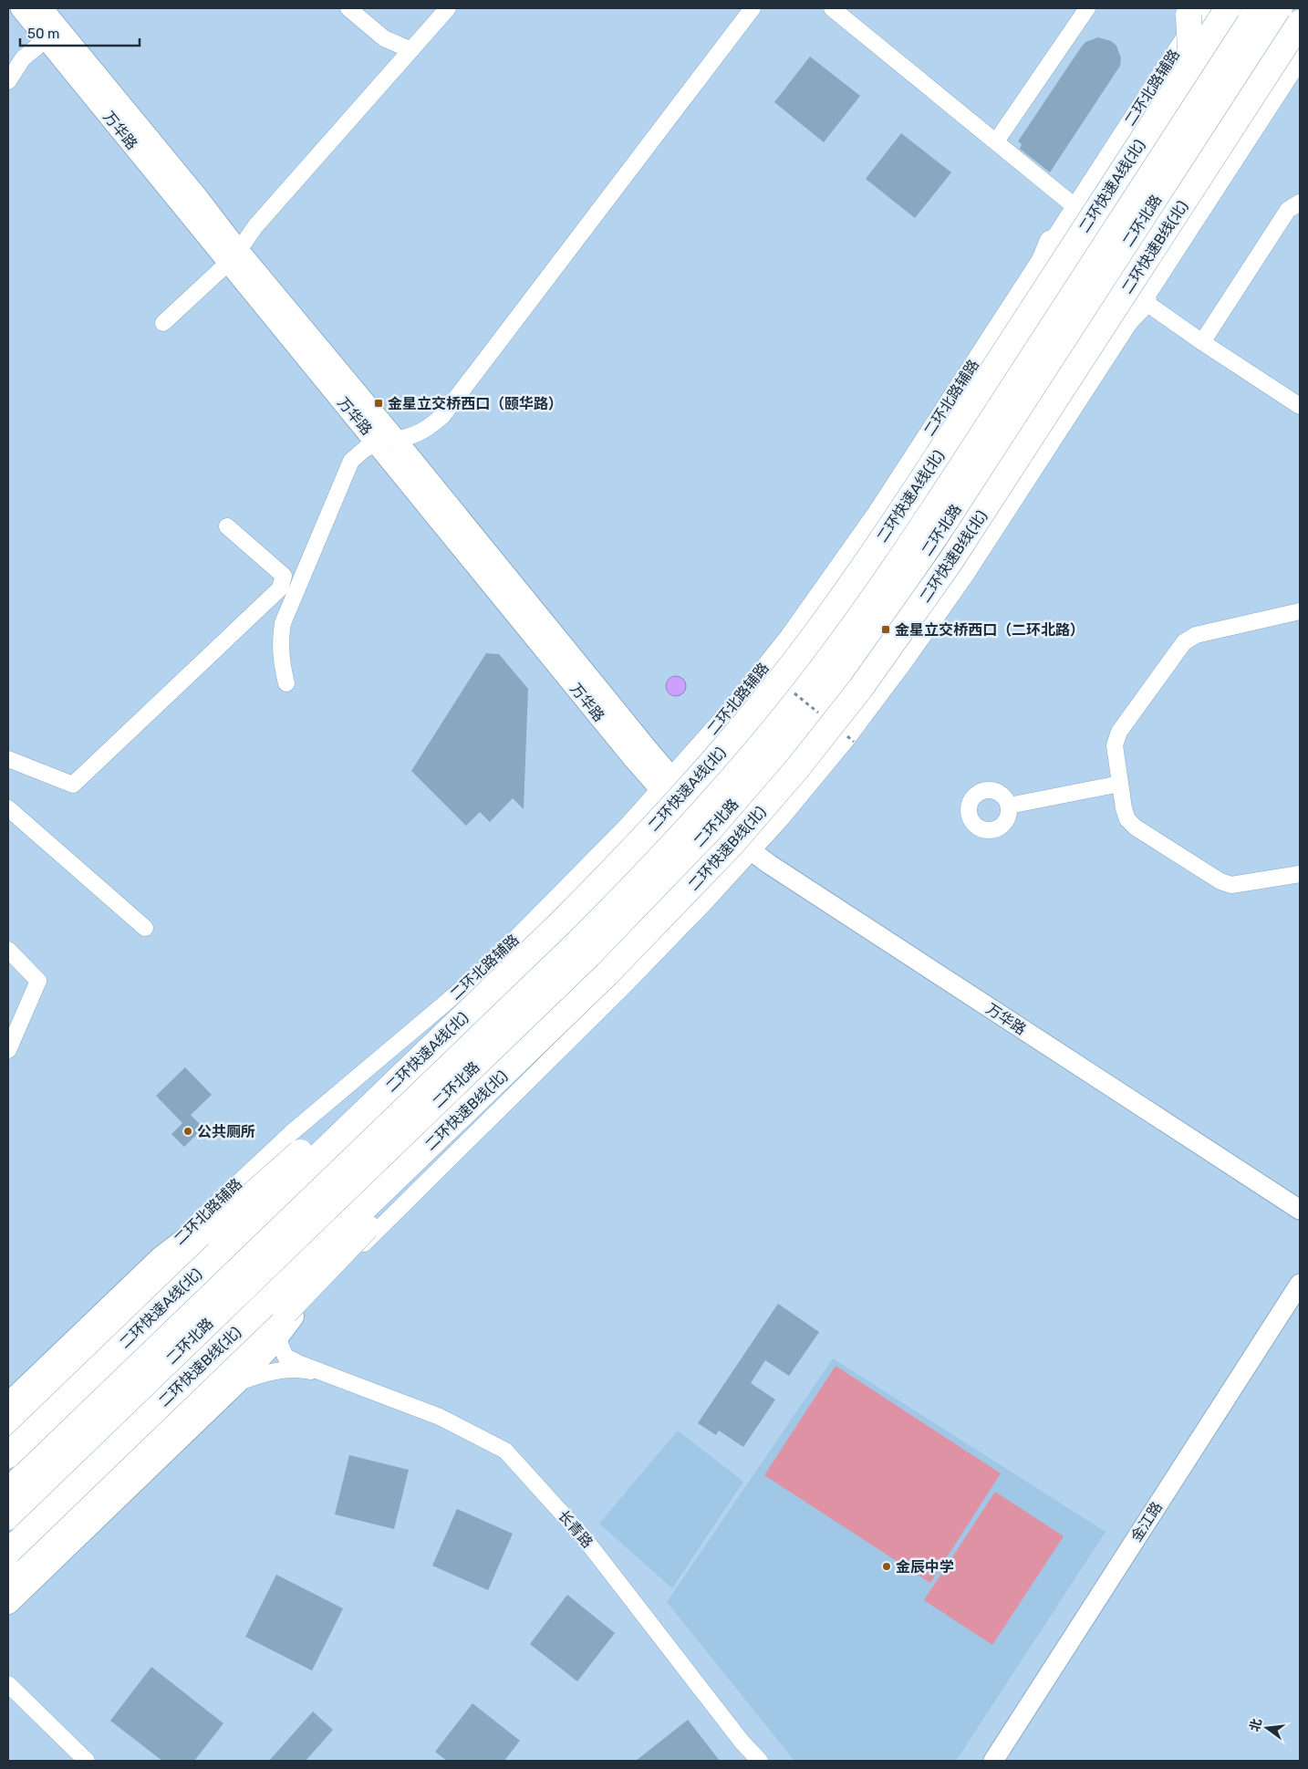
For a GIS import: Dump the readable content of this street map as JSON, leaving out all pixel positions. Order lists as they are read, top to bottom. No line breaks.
{"streets":{"main road":["二环快速A线(北)","二环北路","二环快速B线(北)"],"street":["二环北路辅路","万华路","金江路","长青路"]},"crossings":[["二环北路辅路","万华路"],["万华路","二环北路"]],"places":{"transit":["金星立交桥西口（颐华路）","金星立交桥西口（二环北路）"],"other":["公共厕所","金辰中学"]},"scale_bar":"50 m","north":"left"}
